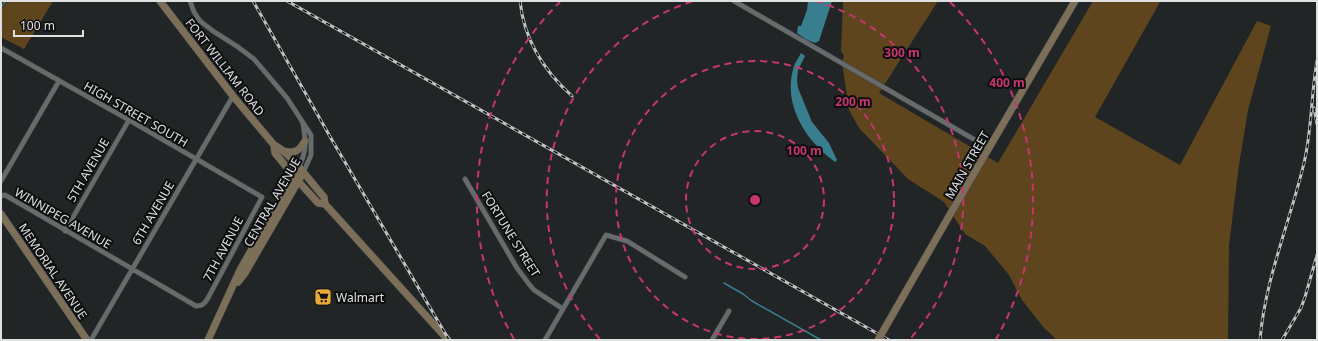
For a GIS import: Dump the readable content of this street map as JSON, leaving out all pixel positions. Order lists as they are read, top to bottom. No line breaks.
{"streets":{"main road":["FORT WILLIAM ROAD","MAIN STREET","CENTRAL AVENUE","MEMORIAL AVENUE"],"street":["HIGH STREET SOUTH","5TH AVENUE","6TH AVENUE","WINNIPEG AVENUE","FORTUNE STREET","7TH AVENUE"]},"crossings":[["FORT WILLIAM ROAD","CENTRAL AVENUE"],["FORT WILLIAM ROAD","6TH AVENUE"],["HIGH STREET SOUTH","5TH AVENUE"],["HIGH STREET SOUTH","6TH AVENUE"],["HIGH STREET SOUTH","7TH AVENUE"],["5TH AVENUE","WINNIPEG AVENUE"],["6TH AVENUE","WINNIPEG AVENUE"],["WINNIPEG AVENUE","7TH AVENUE"]],"places":{"supermarket":["Walmart"]},"scale_bar":"100 m","rings":["300 m","400 m","200 m","100 m"]}
